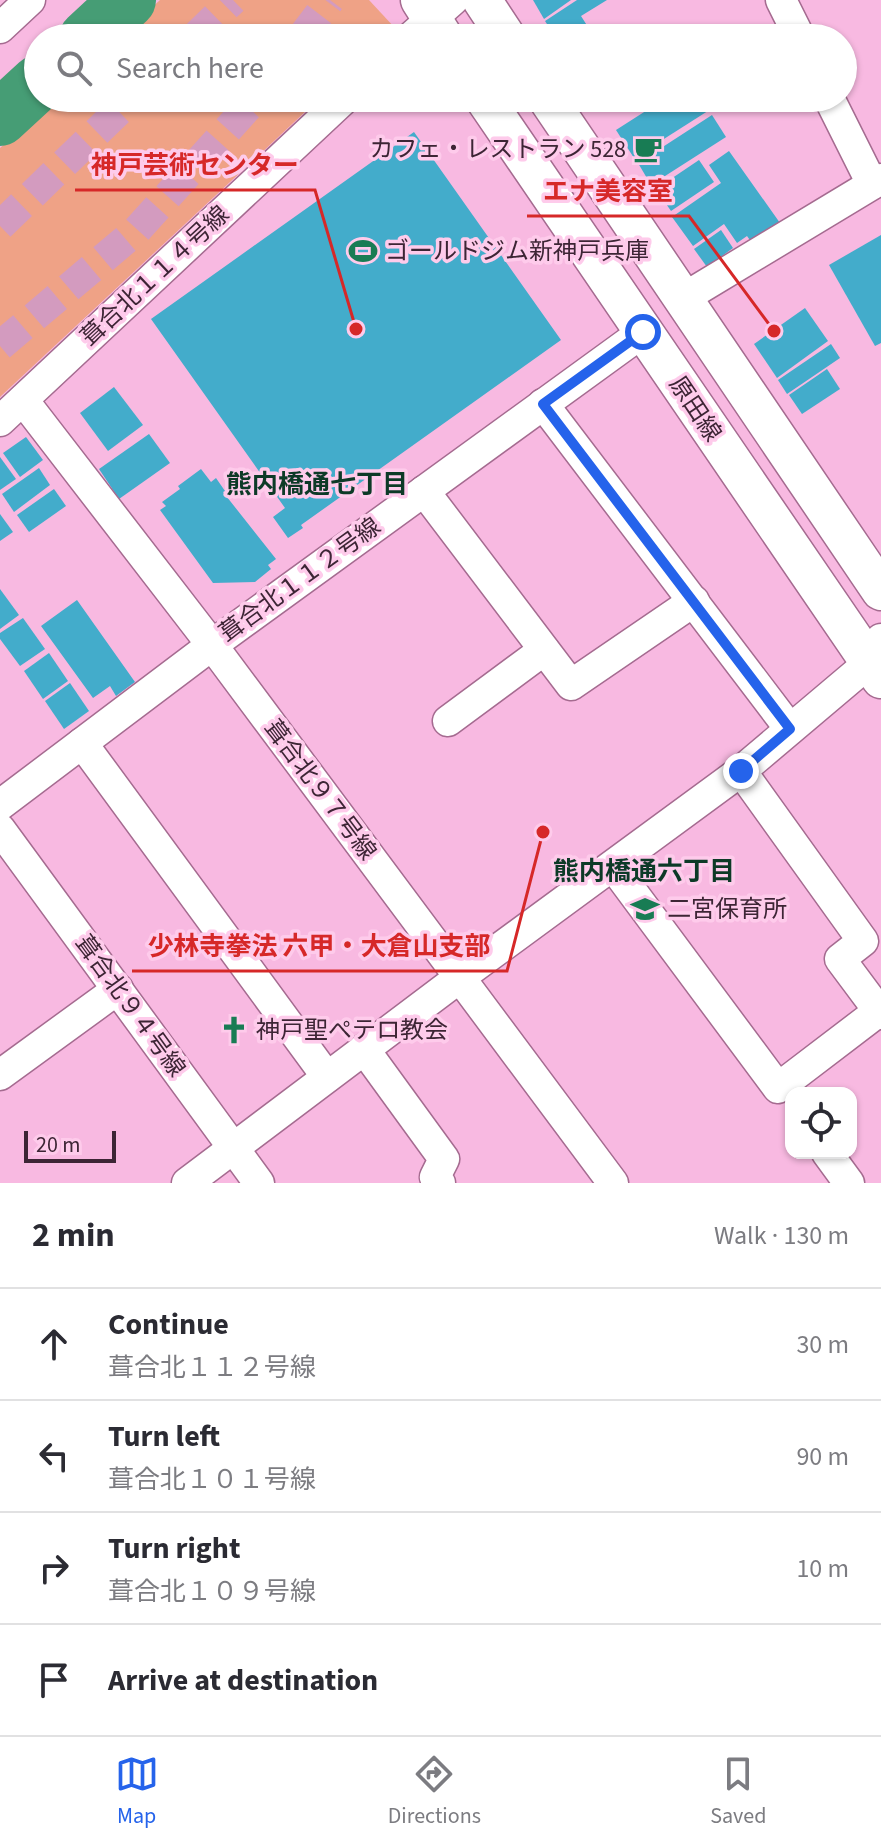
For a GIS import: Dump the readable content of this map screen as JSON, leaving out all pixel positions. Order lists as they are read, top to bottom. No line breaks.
{"streets":{"main road":["原田線"],"street":["葺合北１１４号線","葺合北１１２号線","葺合北９７号線","葺合北９４号線"]},"crossings":[["葺合北１１４号線","葺合北９７号線"],["原田線","葺合北１１２号線"],["葺合北１１２号線","葺合北９７号線"]],"districts":["熊内橋通七丁目","熊内橋通六丁目"],"places":{"cafe":["カフェ・レストラン 528"],"sports":["ゴールドジム新神戸兵庫"],"other":["神戸芸術センター","エナ美容室","少林寺拳法 六甲・大倉山支部"],"school or university":["二宮保育所"],"church":["神戸聖ぺテロ教会"]},"scale_bar":"20 m","page":{"search":"Search here","scale":"20 m","heading":["2 min","Walk · 130 m"],"list":[["Continue","葺合北１１２号線","30 m"],["Turn left","葺合北１０１号線","90 m"],["Turn right","葺合北１０９号線","10 m"],"Arrive at destination"],"nav":["Map","Directions","Saved"]}}
